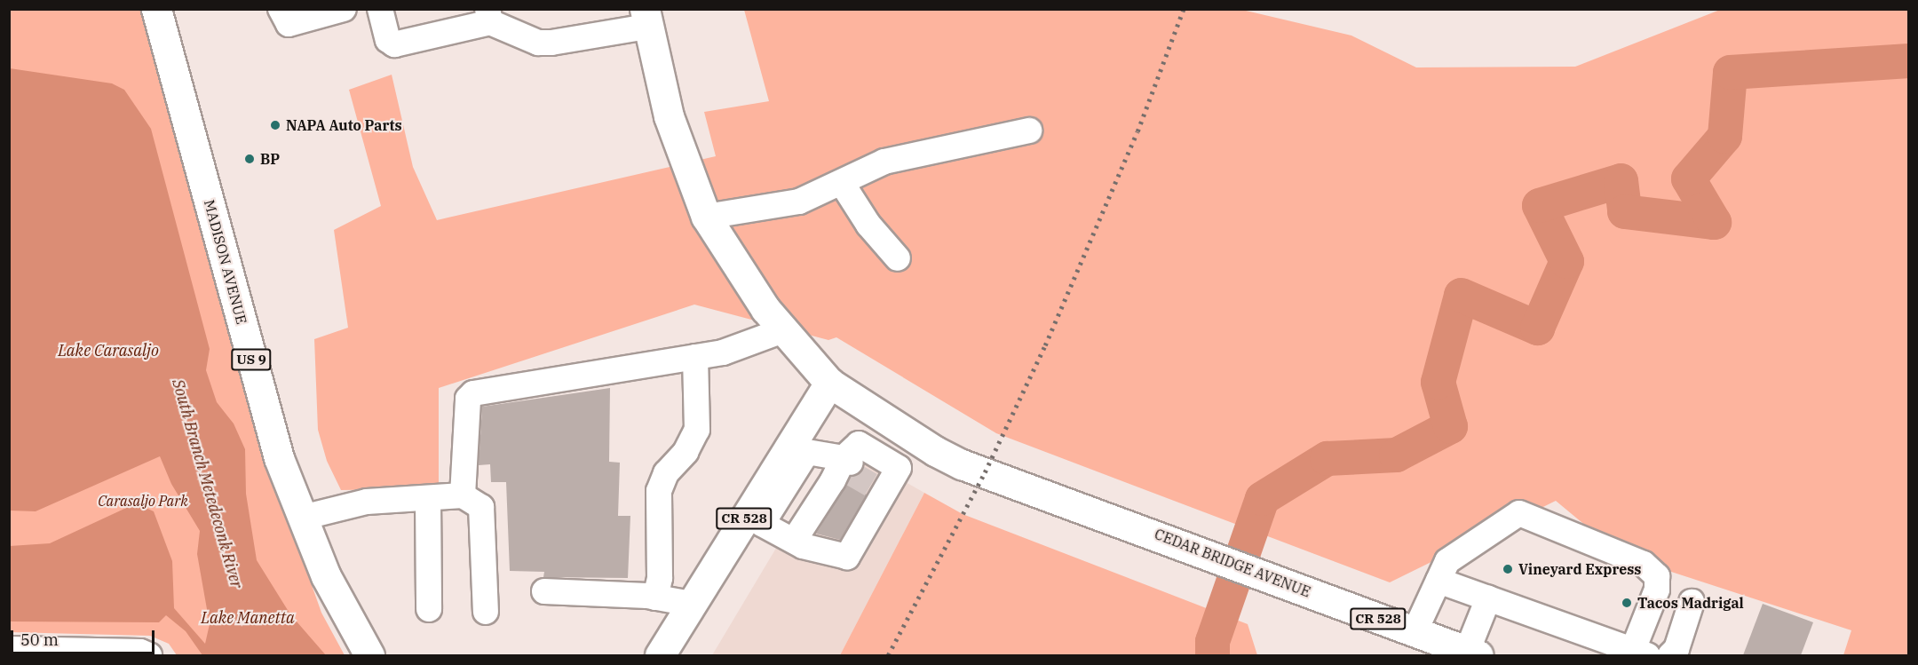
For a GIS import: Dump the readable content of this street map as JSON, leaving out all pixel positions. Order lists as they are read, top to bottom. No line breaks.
{"streets":{"main road":["MADISON AVENUE","US 9","CR 528","CEDAR BRIDGE AVENUE"]},"crossings":[["CR 528","CEDAR BRIDGE AVENUE"]],"water":["Lake Carasaljo","South Branch Metedeconk River","Lake Manetta"],"parks":["Carasaljo Park"],"places":["NAPA Auto Parts","BP","Vineyard Express","Tacos Madrigal"],"scale_bar":"50 m"}
